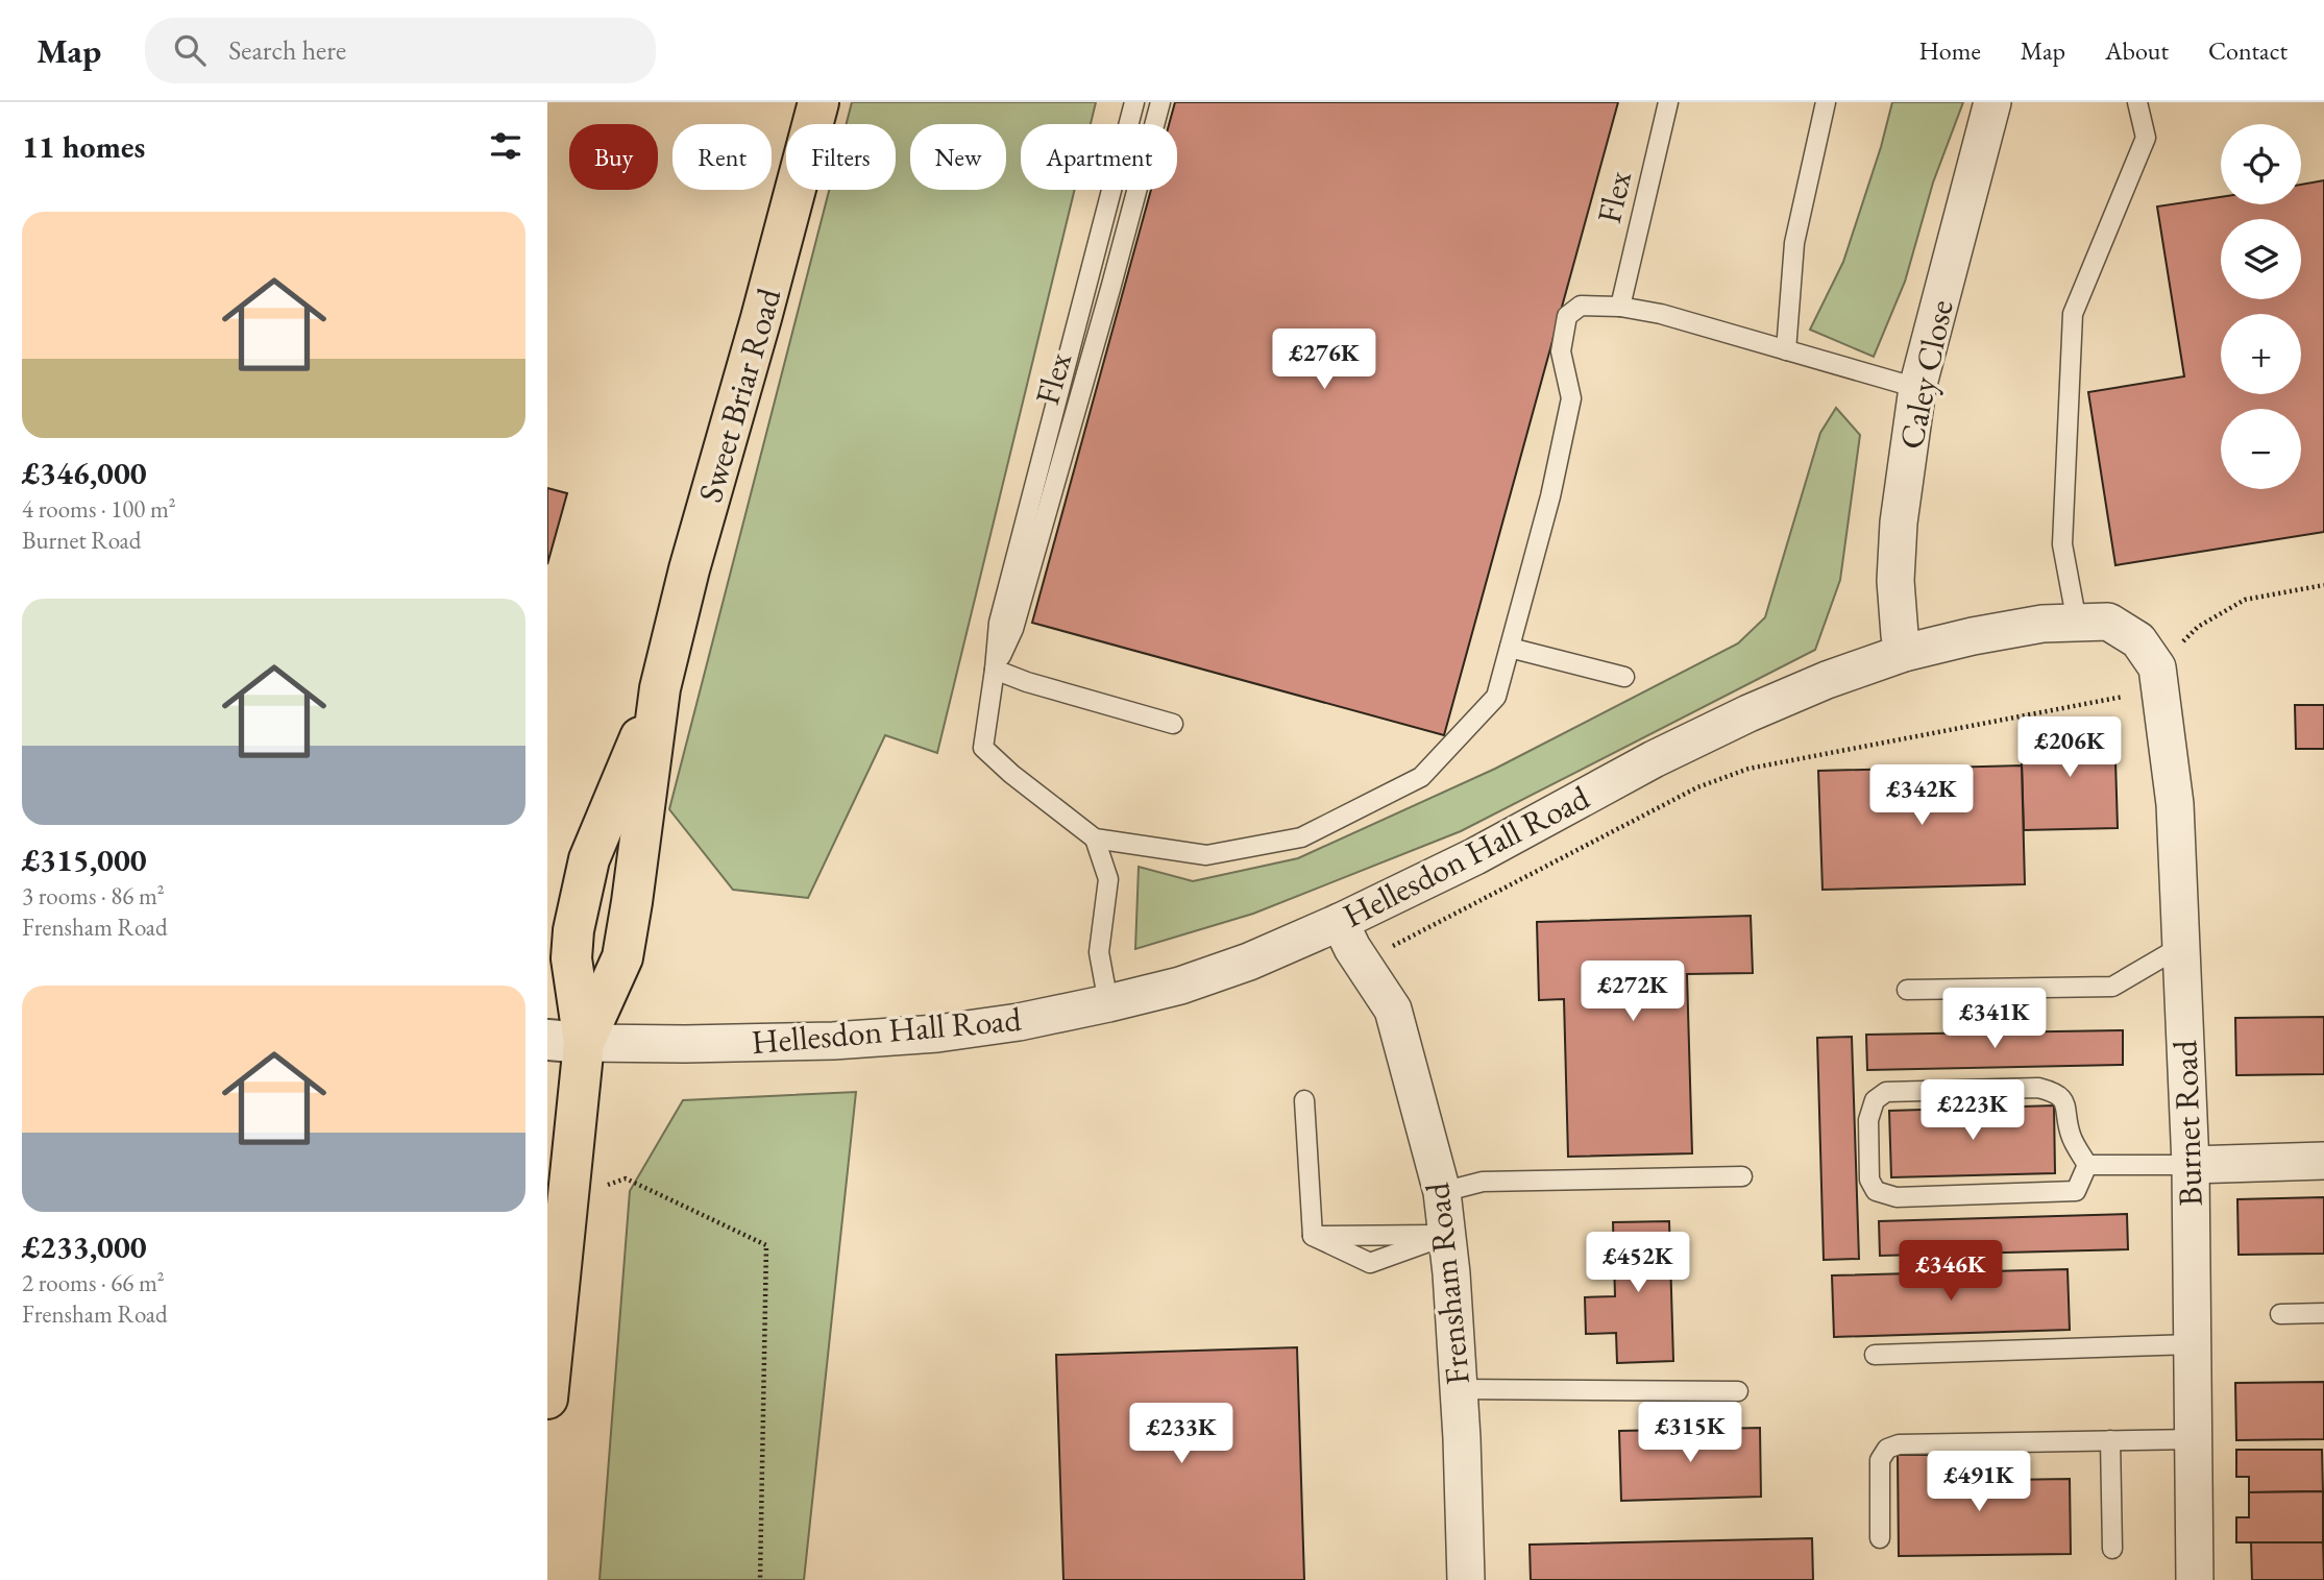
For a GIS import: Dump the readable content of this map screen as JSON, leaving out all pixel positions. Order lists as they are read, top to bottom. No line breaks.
{"streets":{"highway":["Sweet Briar Road"],"street":["Caley Close","Hellesdon Hall Road","Burnet Road","Frensham Road"],"lane":["Flex"]},"crossings":[["Caley Close","Hellesdon Hall Road"],["Sweet Briar Road","Hellesdon Hall Road"],["Hellesdon Hall Road","Burnet Road"],["Hellesdon Hall Road","Frensham Road"]],"page":{"header":"Map","search":"Search here","nav":["Home","Map","About","Contact"],"heading":"11 homes","map_buttons":["+","−"],"chip":["Buy","Rent","Filters","New","Apartment"],"list":[{"name":"£346,000","note":"4 rooms · 100 m² · Burnet Road"},{"name":"£315,000","note":"3 rooms · 86 m² · Frensham Road"},{"name":"£233,000","note":"2 rooms · 66 m² · Frensham Road"}],"price":["£276K","£206K","£342K","£272K","£341K","£223K","£452K","£346K","£315K","£233K","£491K"]}}
